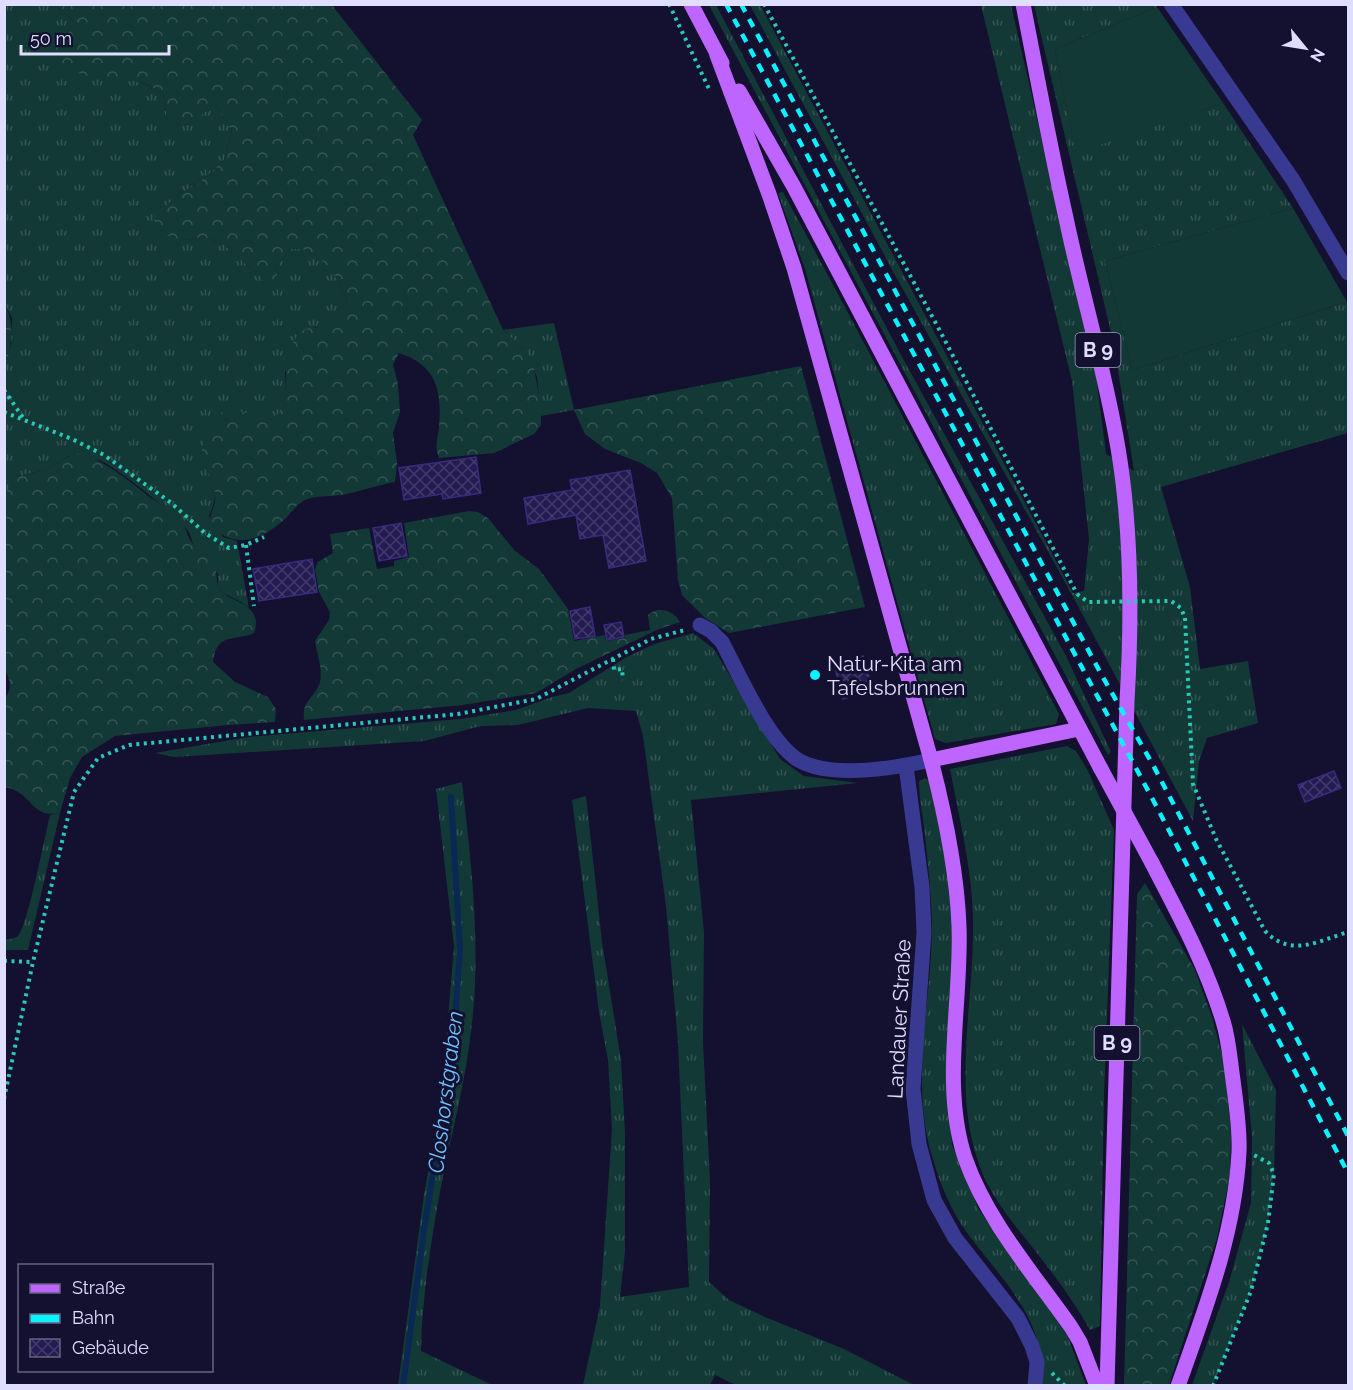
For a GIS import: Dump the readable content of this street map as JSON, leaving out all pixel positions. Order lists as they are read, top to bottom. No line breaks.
{"streets":{"main road":["B 9"],"lane":["Landauer Straße"]},"water":["Closhorstgraben"],"places":["Natur-Kita am Tafelsbrunnen"],"legend":["Straße","Bahn","Gebäude"],"scale_bar":"50 m","north":"bottom right"}
